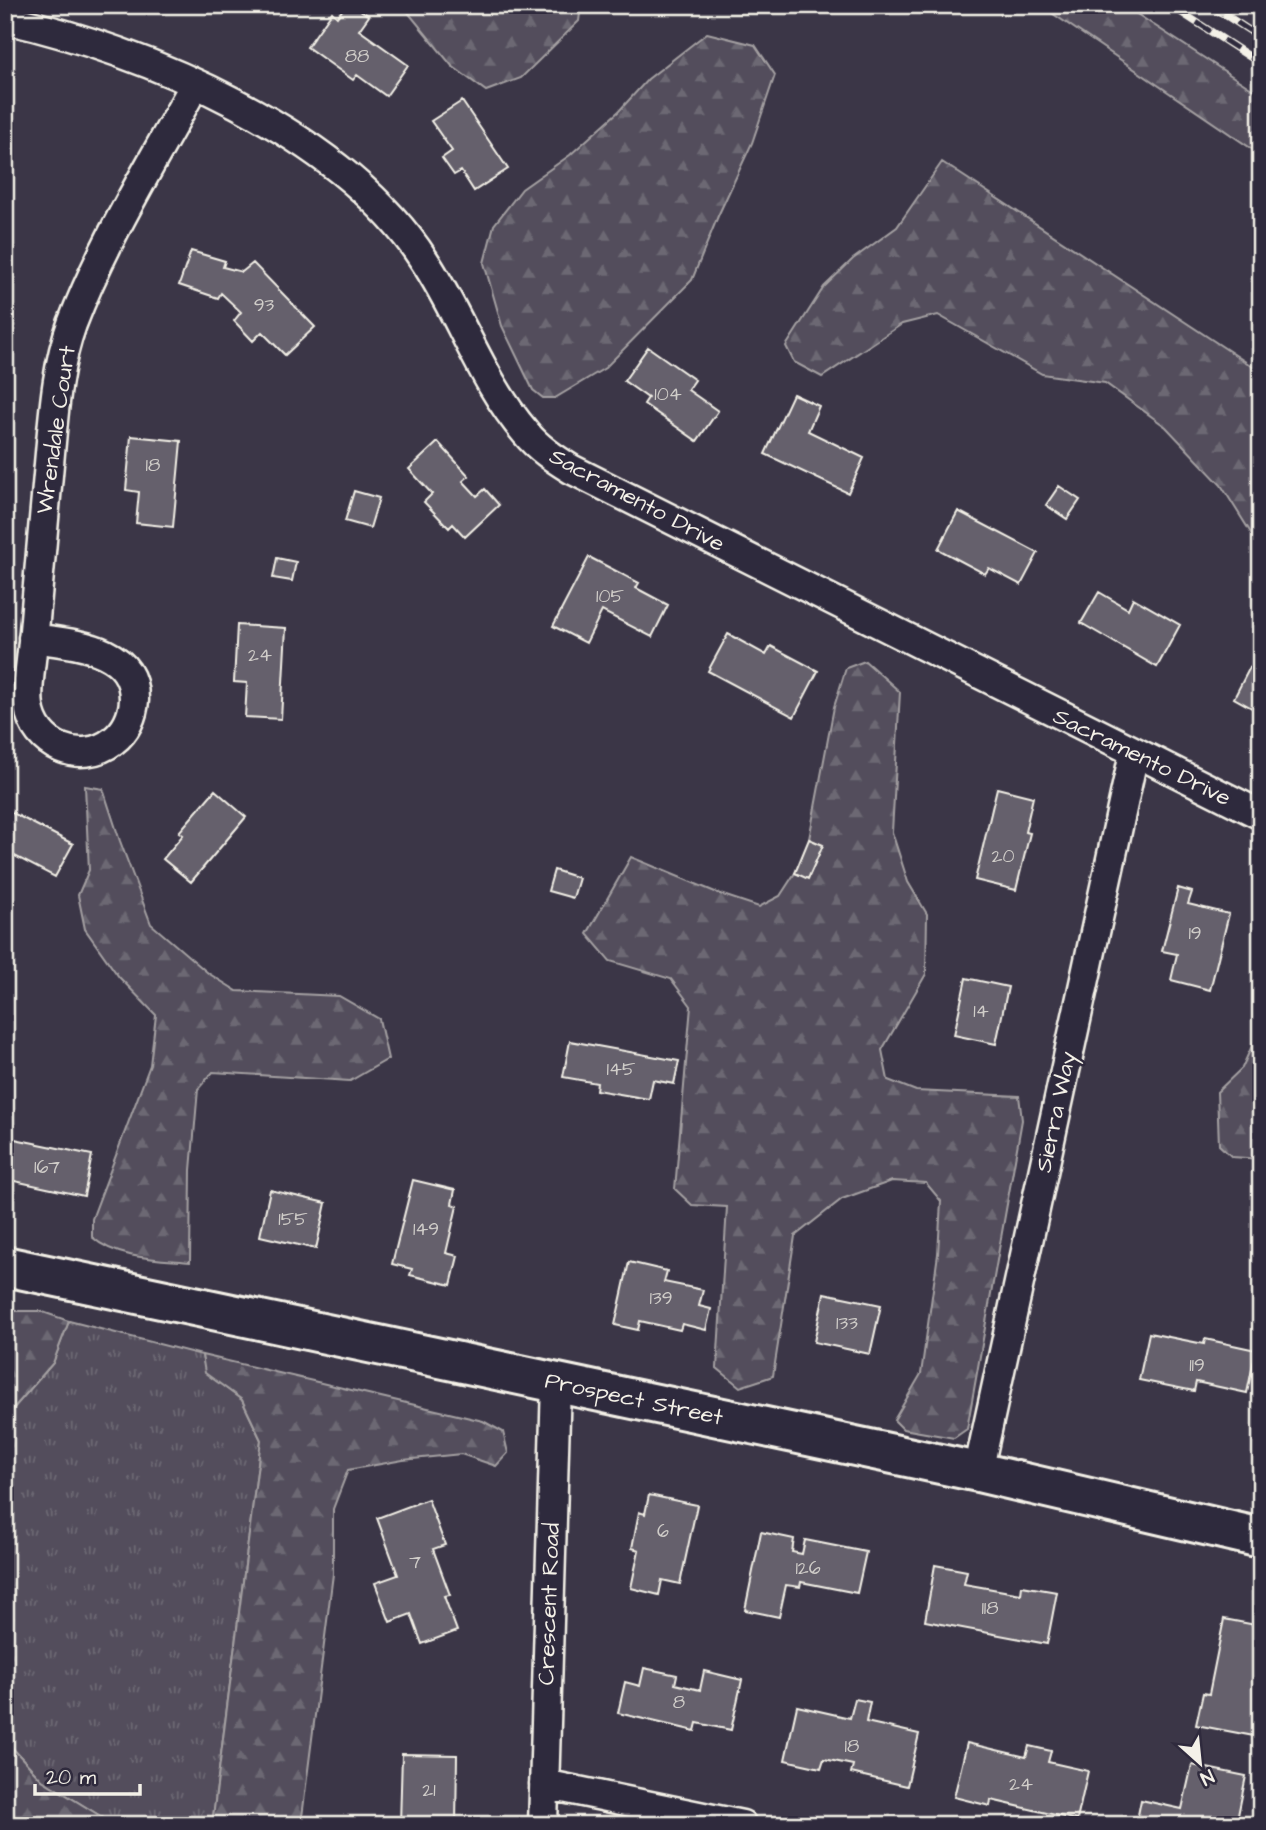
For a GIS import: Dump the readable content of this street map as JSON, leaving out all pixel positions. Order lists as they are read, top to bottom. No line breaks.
{"streets":{"main road":["Prospect Street"],"street":["Wrendale Court","Sacramento Drive","Sierra Way","Crescent Road"]},"crossings":[["Wrendale Court","Sacramento Drive"],["Sacramento Drive","Sierra Way"],["Sierra Way","Prospect Street"],["Prospect Street","Crescent Road"]],"house_numbers":["88","93","104","18","105","24","20","19","14","145","167","155","149","139","133","119","6","7","126","118","8","18","24","21"],"scale_bar":"20 m","north":"bottom right"}
